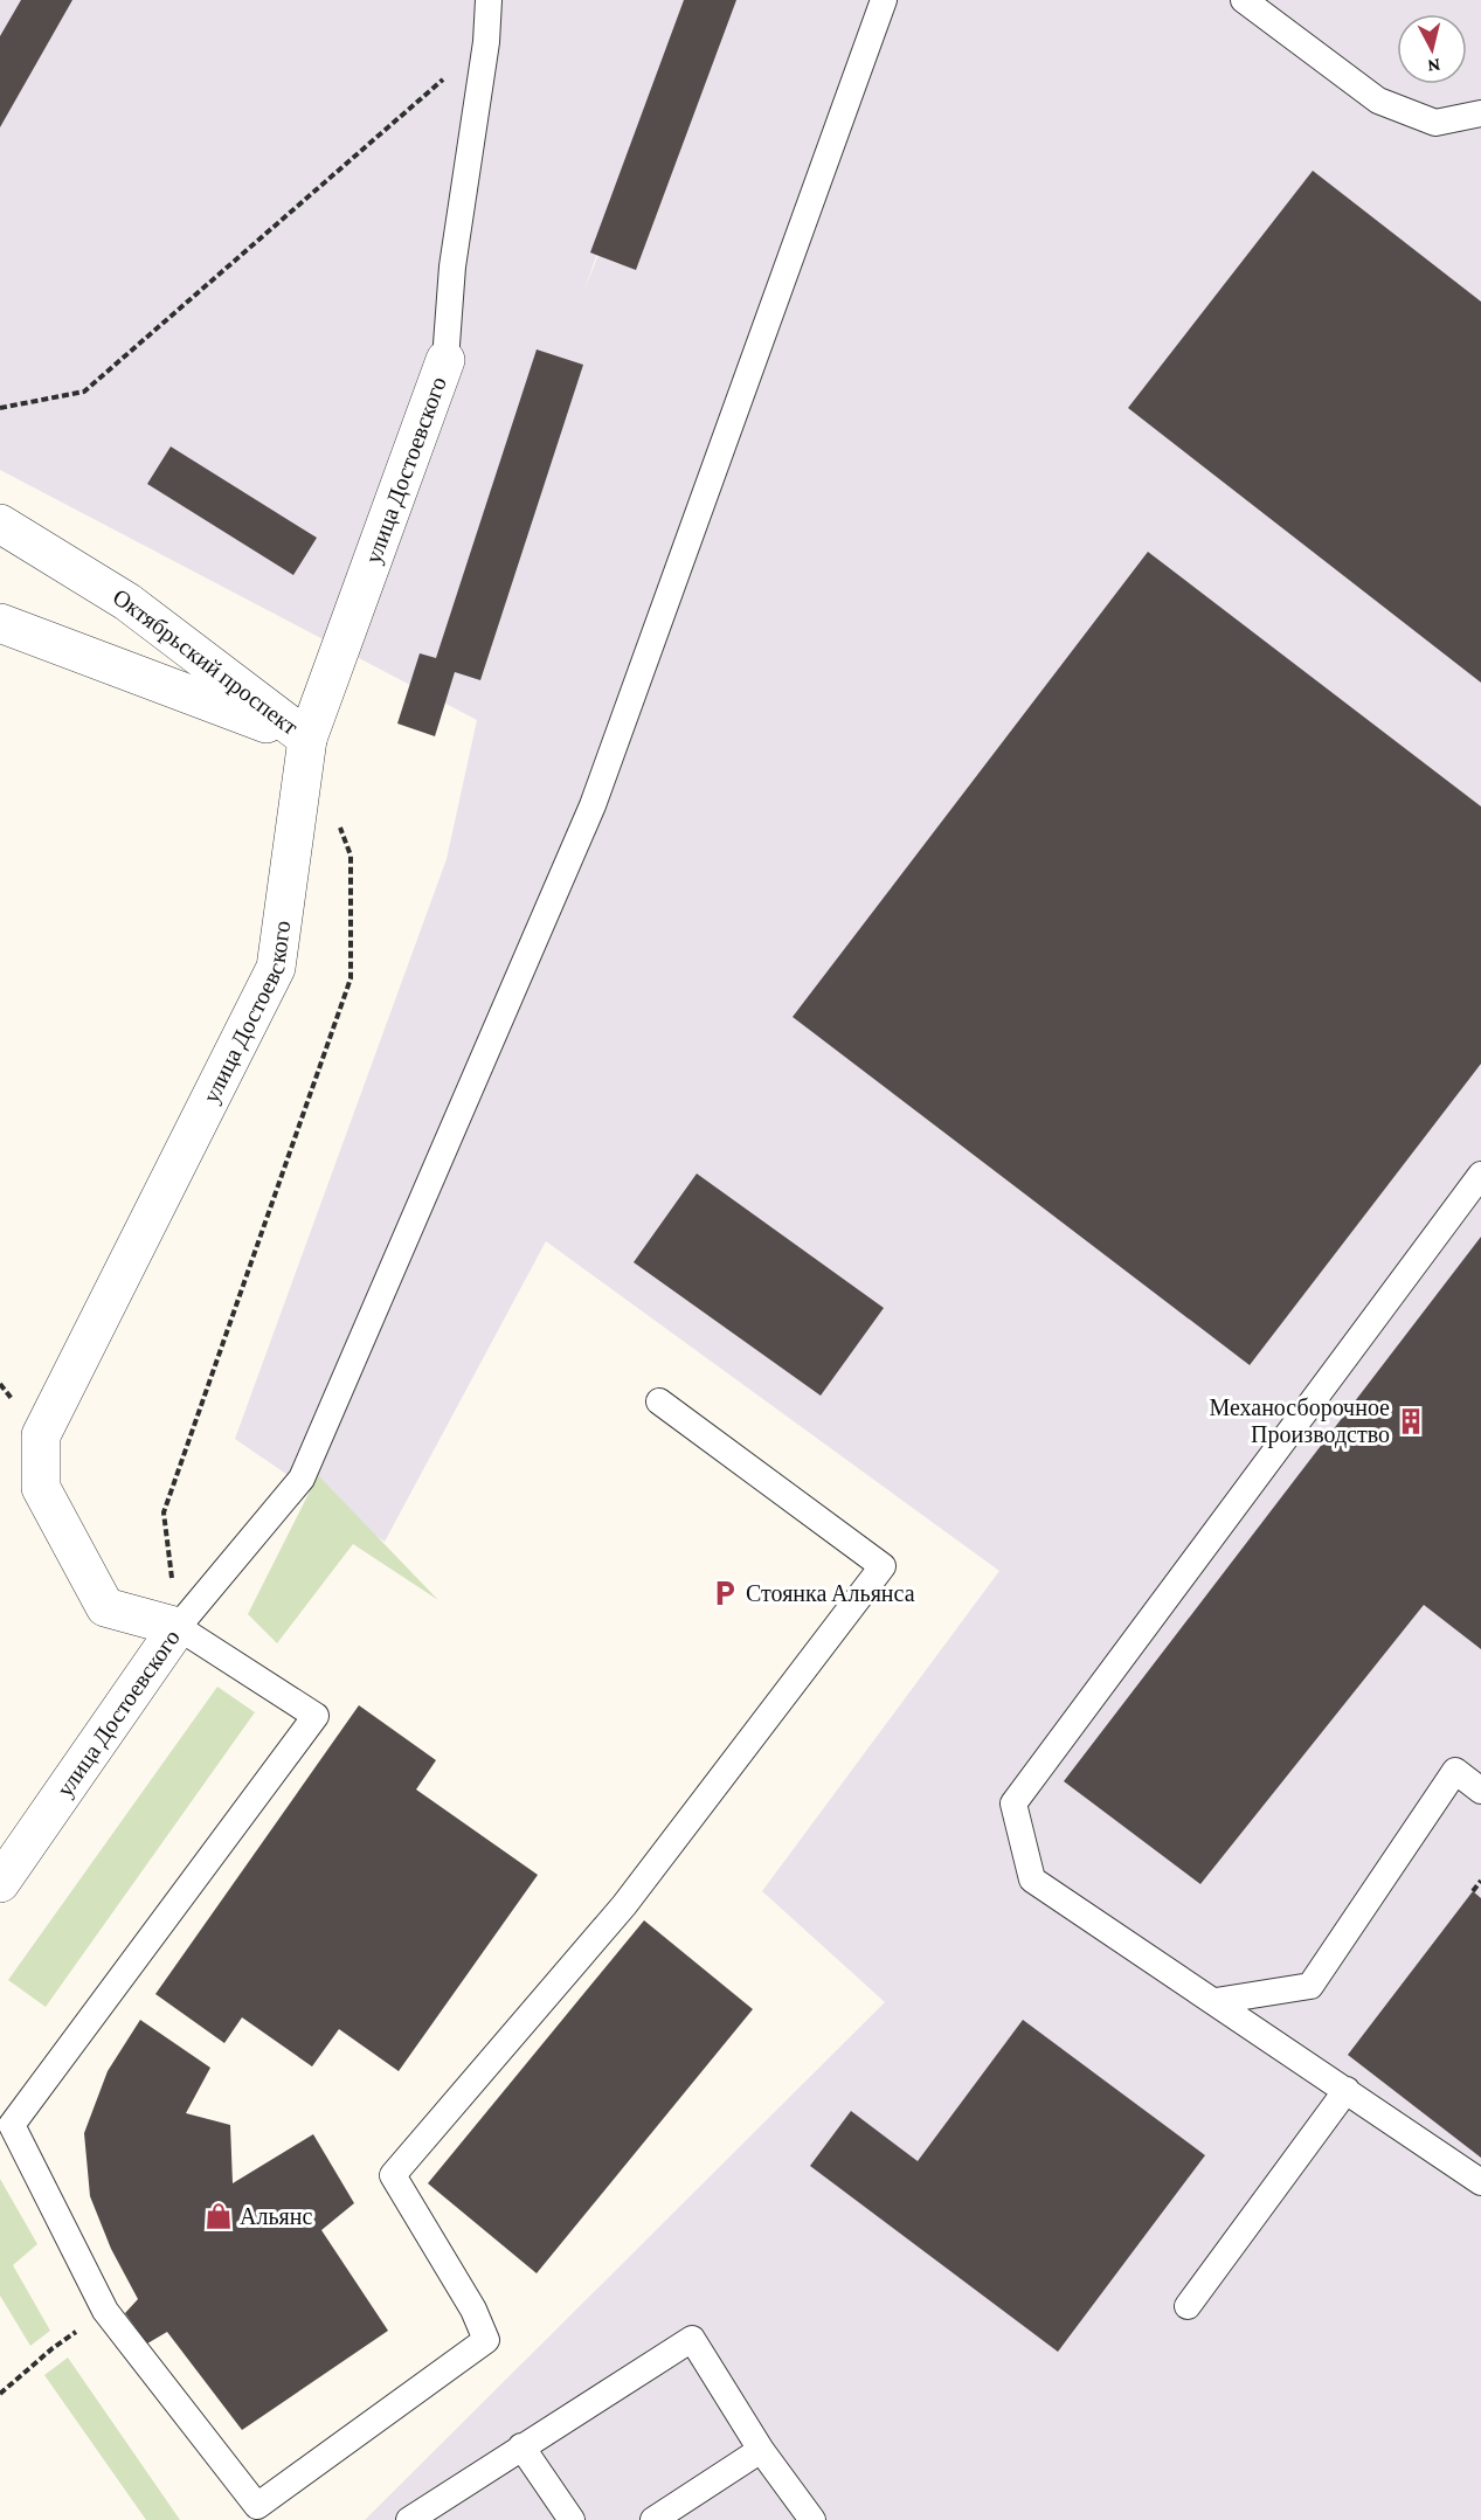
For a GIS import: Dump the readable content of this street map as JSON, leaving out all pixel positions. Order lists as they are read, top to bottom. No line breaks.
{"streets":{"street":["улица Достоевского","Октябрьский проспект"]},"crossings":[["улица Достоевского","Октябрьский проспект"]],"places":{"building":["Механосборочное Производство"],"parking":["Стоянка Альянса"],"shop":["Альянс"]},"north":"bottom"}
